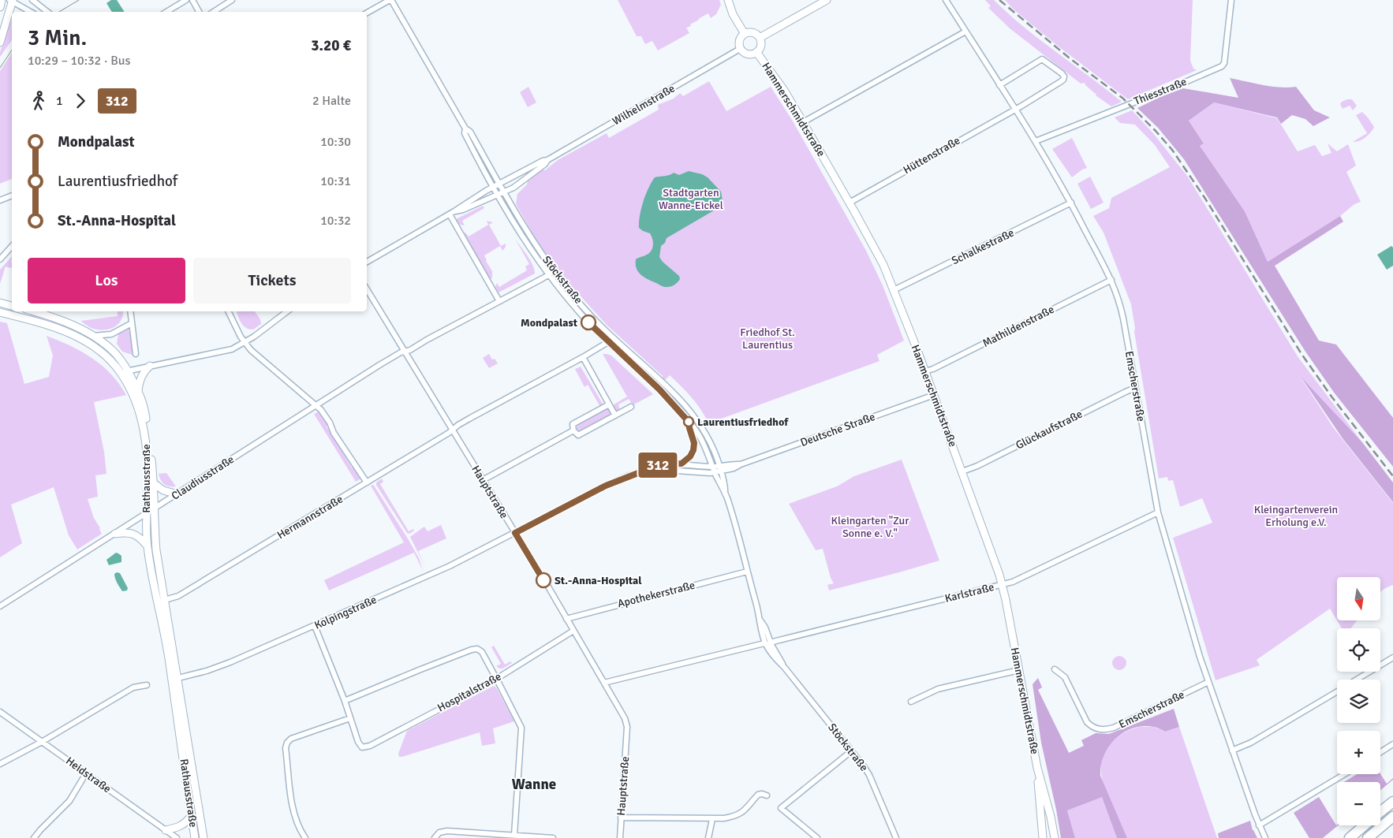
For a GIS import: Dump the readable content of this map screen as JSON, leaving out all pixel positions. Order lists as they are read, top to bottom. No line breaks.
{"streets":{"street":["Thiesstraße","Wilhelmstraße","Hammerschmidtstraße","Hüttenstraße","Schalkestraße","Stöckstraße","Mathildenstraße","Emscherstraße","Deutsche Straße","Glückaufstraße","Claudiusstraße","Rathausstraße","Hauptstraße","Hermannstraße","Karlstraße","Apothekerstraße","Kolpingstraße","Hospitalstraße","Heidstraße"]},"crossings":[["Thiesstraße","Emscherstraße"],["Wilhelmstraße","Hammerschmidtstraße"],["Wilhelmstraße","Stöckstraße"],["Hammerschmidtstraße","Hüttenstraße"],["Hammerschmidtstraße","Schalkestraße"],["Hammerschmidtstraße","Mathildenstraße"],["Hammerschmidtstraße","Deutsche Straße"],["Hammerschmidtstraße","Glückaufstraße"],["Hammerschmidtstraße","Karlstraße"],["Hüttenstraße","Emscherstraße"],["Schalkestraße","Emscherstraße"],["Stöckstraße","Deutsche Straße"],["Stöckstraße","Claudiusstraße"],["Stöckstraße","Hermannstraße"],["Stöckstraße","Karlstraße"],["Stöckstraße","Apothekerstraße"],["Mathildenstraße","Emscherstraße"],["Emscherstraße","Glückaufstraße"],["Emscherstraße","Karlstraße"],["Claudiusstraße","Rathausstraße"],["Claudiusstraße","Hauptstraße"],["Rathausstraße","Hermannstraße"],["Rathausstraße","Kolpingstraße"],["Hauptstraße","Hermannstraße"],["Hauptstraße","Karlstraße"],["Hauptstraße","Apothekerstraße"],["Hauptstraße","Kolpingstraße"],["Hauptstraße","Hospitalstraße"]],"districts":["Wanne"],"parks":["Stadtgarten Wanne-Eickel","Friedhof St. Laurentius","Kleingartenverein Erholung e.V.","Kleingarten \"Zur Sonne e. V.\""],"places":["Mondpalast","Laurentiusfriedhof","St.-Anna-Hospital"],"lines":["bus line 312"],"north":"bottom","page":{"on_map":"312","heading":["3 Min.","10:29 – 10:32 · Bus","3.20 €"],"legs":["1","312","2 Halte"],"list":[{"name":"Mondpalast","value":"10:30"},{"name":"Laurentiusfriedhof","value":"10:31"},{"name":"St.-Anna-Hospital","value":"10:32"}],"buttons":["Los","Tickets"],"map_buttons":["+","−"]}}
